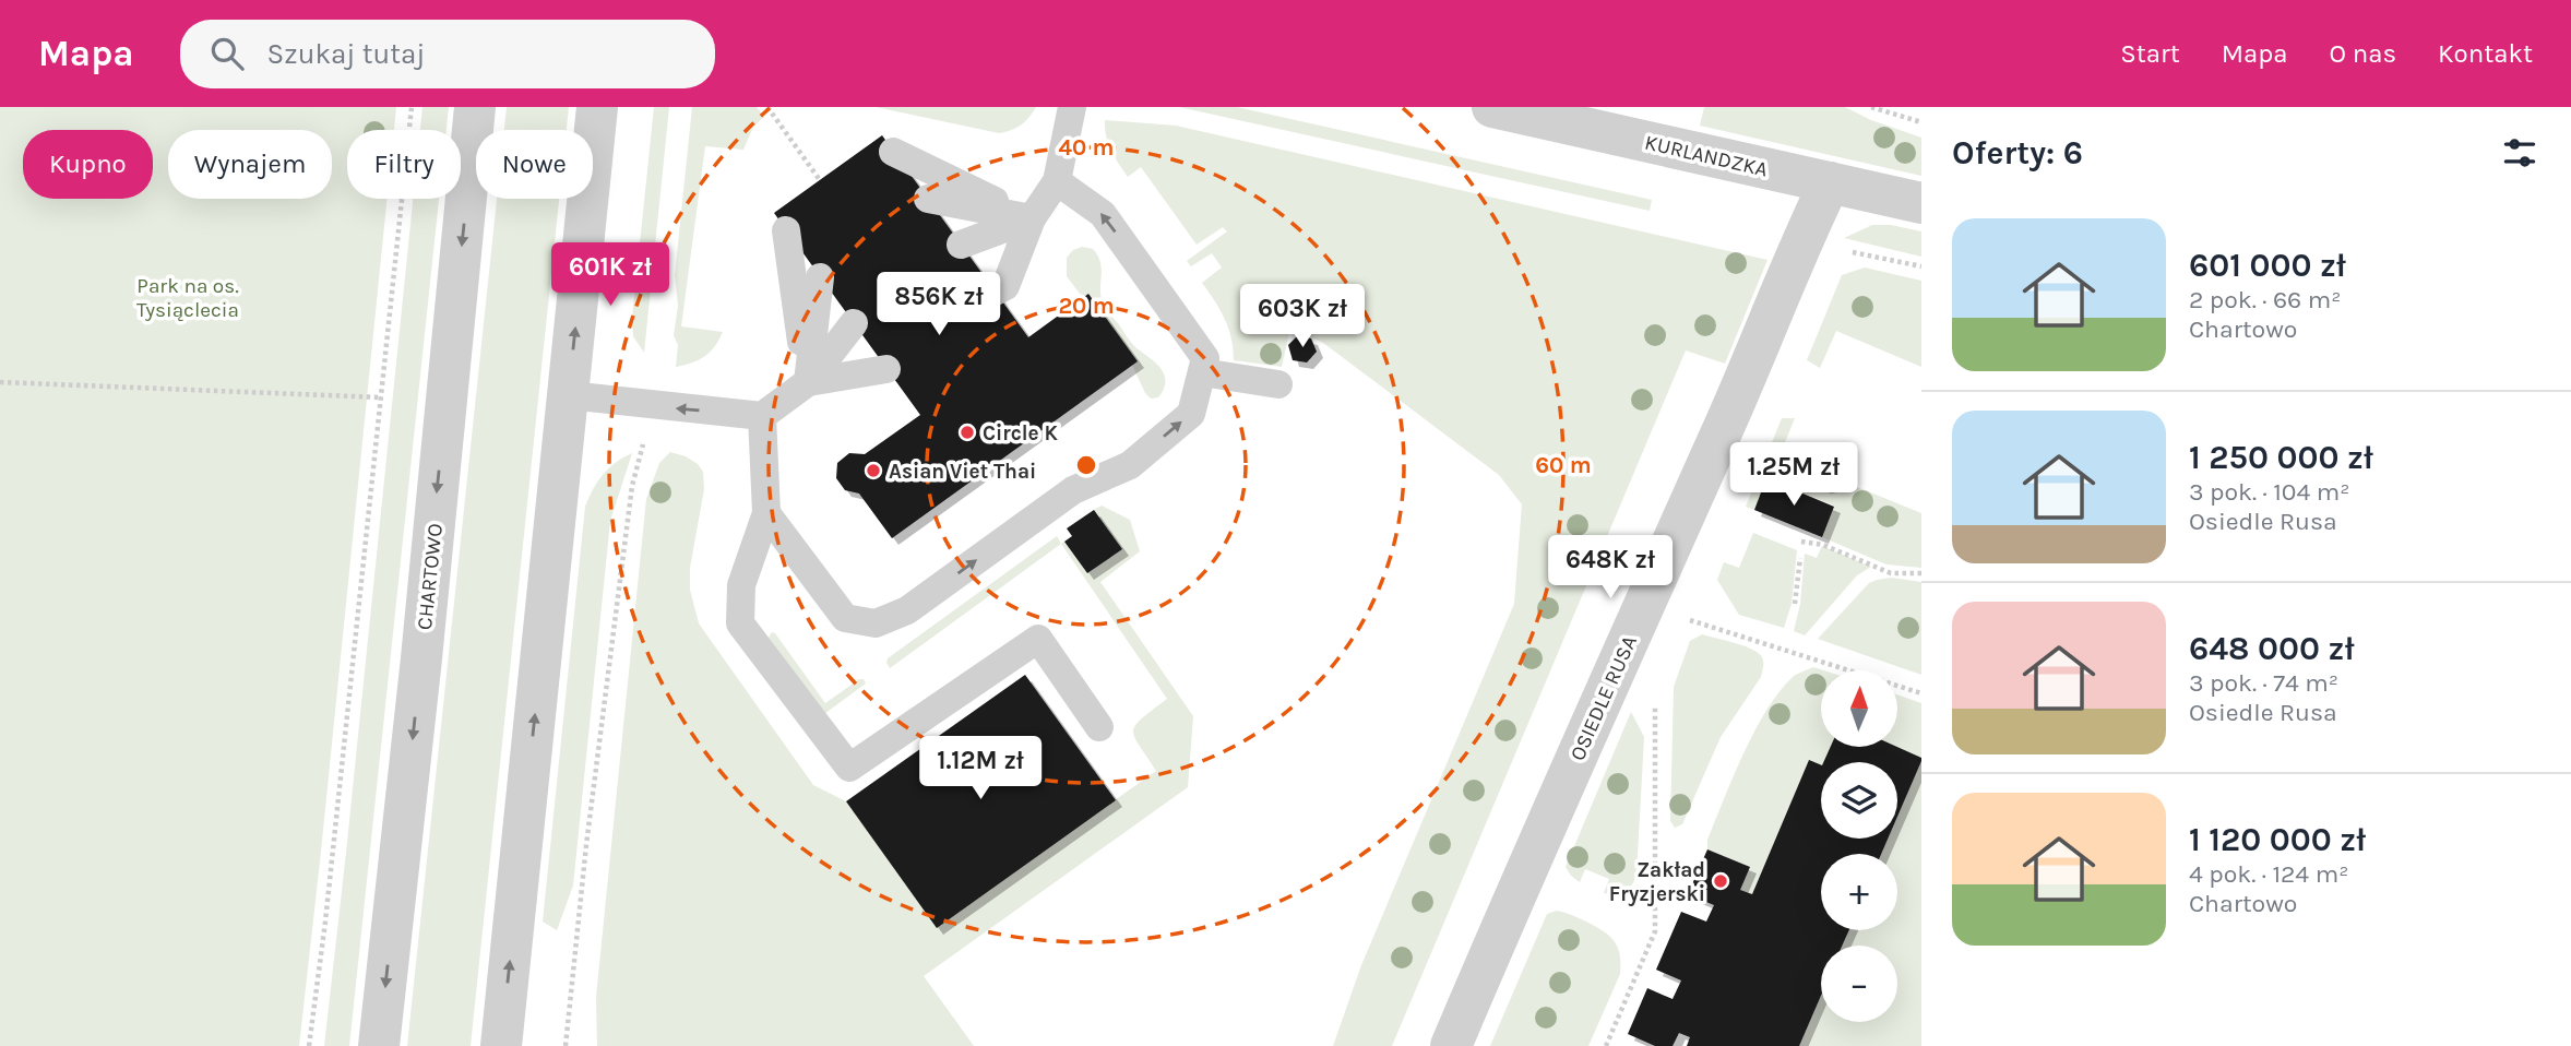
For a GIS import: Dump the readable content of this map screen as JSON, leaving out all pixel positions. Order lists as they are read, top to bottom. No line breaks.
{"streets":{"street":["KURLANDZKA","CHARTOWO","OSIEDLE RUSA"]},"crossings":[["KURLANDZKA","OSIEDLE RUSA"]],"parks":["Park na os. Tysiąclecia"],"places":["Circle K","Asian Viet Thai","Zakład Fryzjerski"],"north":"top","page":{"header":"Mapa","search":"Szukaj tutaj","nav":["Start","Mapa","O nas","Kontakt"],"heading":"Oferty: 6","chip":["Kupno","Wynajem","Filtry","Nowe"],"list":[{"name":"601 000 zł","note":"2 pok. · 66 m² · Chartowo"},{"name":"1 250 000 zł","note":"3 pok. · 104 m² · Osiedle Rusa"},{"name":"648 000 zł","note":"3 pok. · 74 m² · Osiedle Rusa"},{"name":"1 120 000 zł","note":"4 pok. · 124 m² · Chartowo"}],"price":["601K zł","856K zł","603K zł","1.25M zł","648K zł","1.12M zł"],"map_buttons":["+","−"]},"rings":["40 m","20 m","60 m"]}
